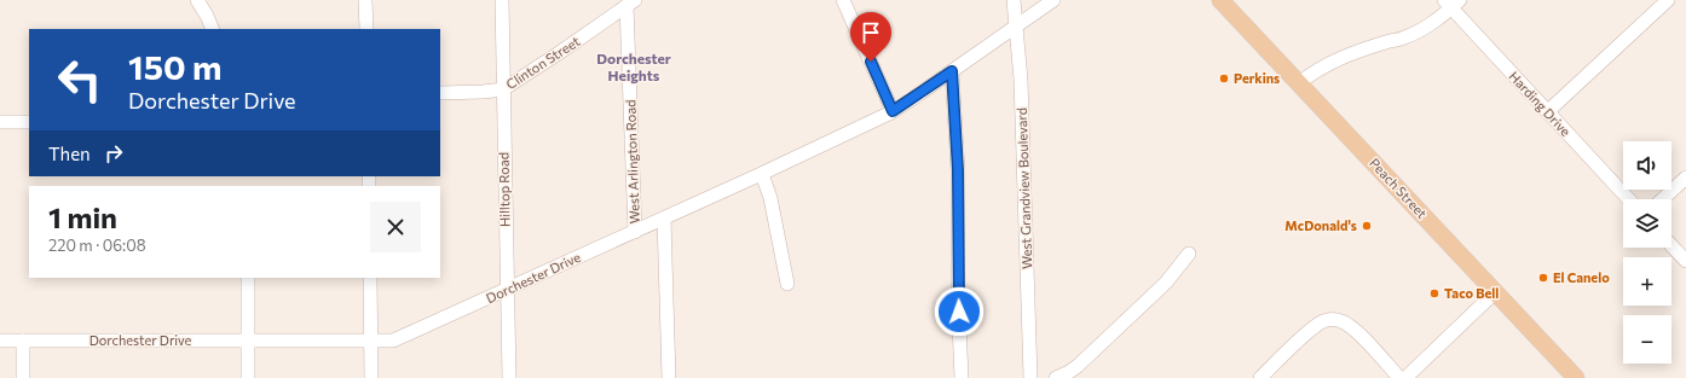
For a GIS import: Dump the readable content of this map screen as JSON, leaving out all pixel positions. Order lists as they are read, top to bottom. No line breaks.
{"streets":{"main road":["Peach Street"],"street":["Clinton Street","Harding Drive","West Arlington Road","West Grandview Boulevard","Hilltop Road","Dorchester Drive"]},"crossings":[["Clinton Street","West Arlington Road"],["Clinton Street","Hilltop Road"],["West Arlington Road","Dorchester Drive"],["West Grandview Boulevard","Dorchester Drive"],["Hilltop Road","Dorchester Drive"]],"districts":["Dorchester Heights"],"places":["Perkins","McDonald's","El Canelo","Taco Bell"],"page":{"turn":["150 m","Dorchester Drive"],"then":"Then","map_buttons":["+","−"],"heading":["1 min","220 m · 06:08"]}}
